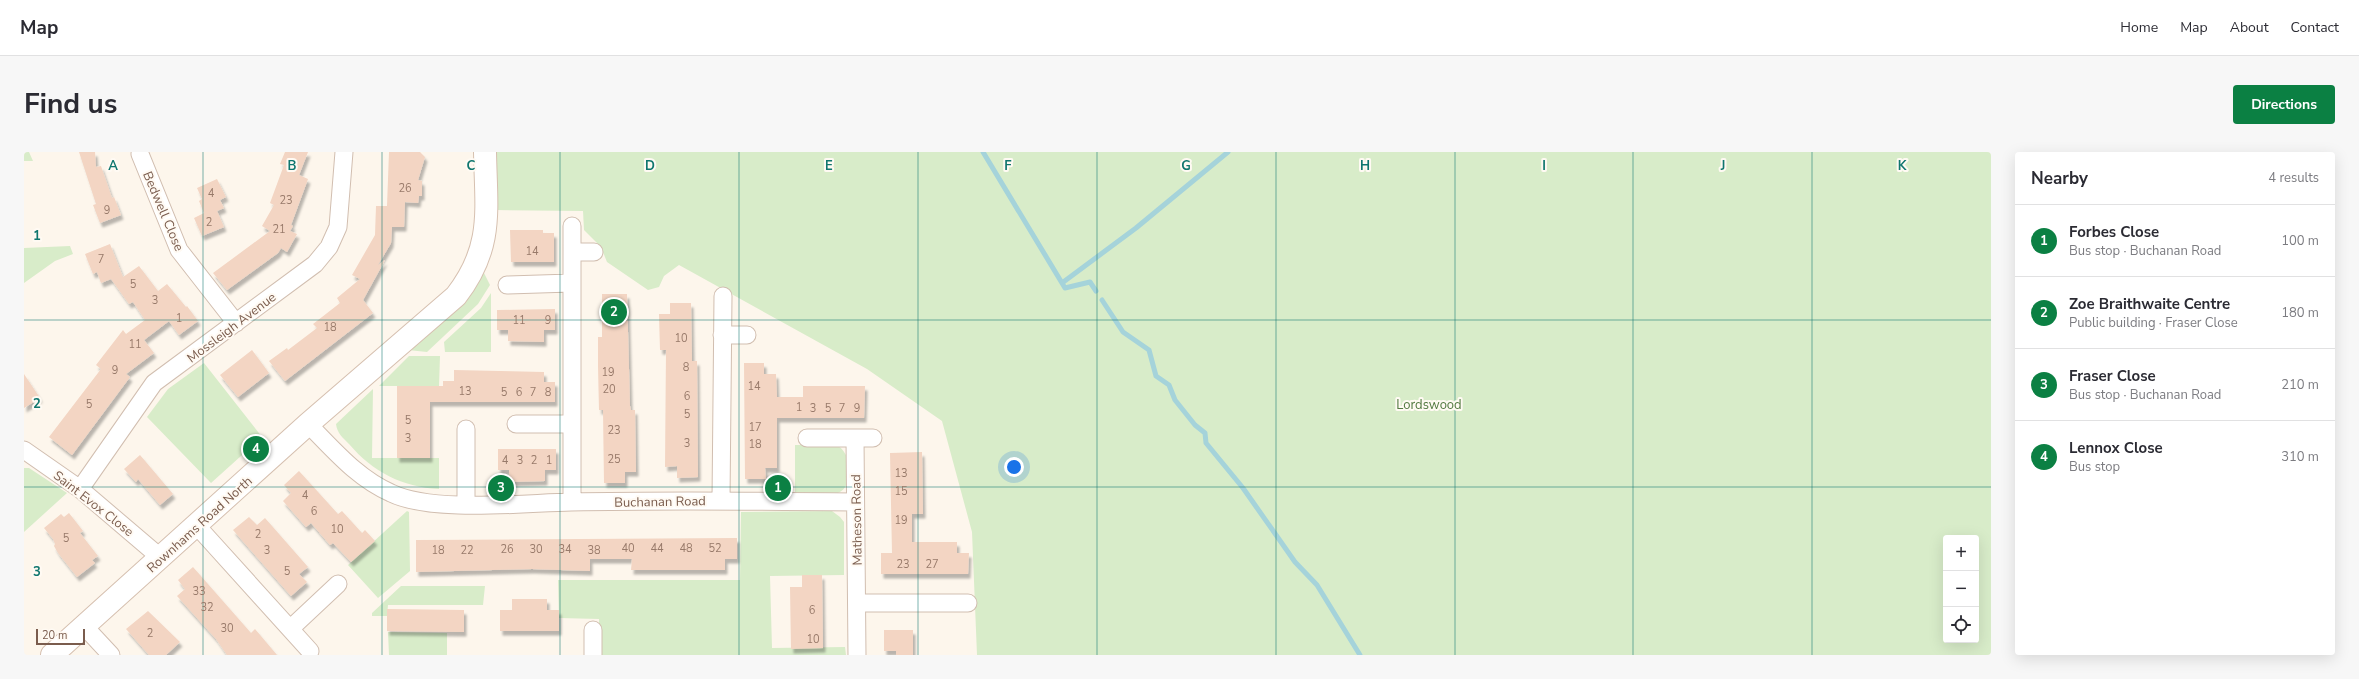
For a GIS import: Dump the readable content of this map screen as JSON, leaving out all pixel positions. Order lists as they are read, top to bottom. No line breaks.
{"streets":{"street":["Bedwell Close","Mossleigh Avenue","Buchanan Road","Saint Evox Close","Matheson Road","Rownhams Road North"]},"crossings":[["Bedwell Close","Mossleigh Avenue"],["Mossleigh Avenue","Saint Evox Close"],["Buchanan Road","Matheson Road"],["Buchanan Road","Rownhams Road North"],["Saint Evox Close","Rownhams Road North"]],"parks":["Lordswood"],"house_numbers":["26","4","23","9","2","21","14","7","5","3","1","11","9","18","10","11","8","9","19","14","20","13","5","6","7","8","6","5","1","3","5","7","9","5","5","17","23","3","3","18","25","4","3","2","1","13","15","4","6","19","10","2","5","40","44","48","52","26","30","34","3","18","22","38","23","27","5","33","32","6","30","2","10"],"scale_bar":"20 m","page":{"header":"Map","nav":["Home","Map","About","Contact"],"title":"Find us","buttons":"Directions","heading":["Nearby","4 results"],"list":[{"mark":"1","name":"Forbes Close","note":"Bus stop · Buchanan Road","value":"100 m"},{"mark":"2","name":"Zoe Braithwaite Centre","note":"Public building · Fraser Close","value":"180 m"},{"mark":"3","name":"Fraser Close","note":"Bus stop · Buchanan Road","value":"210 m"},{"mark":"4","name":"Lennox Close","note":"Bus stop","value":"310 m"}],"pins":["2","4","1","3"],"map_buttons":["+","−"],"scale":"20 m"},"grid":{"columns":["A","B","C","D","E","F","G","H","I","J","K"],"rows":["1","2","3"]}}
